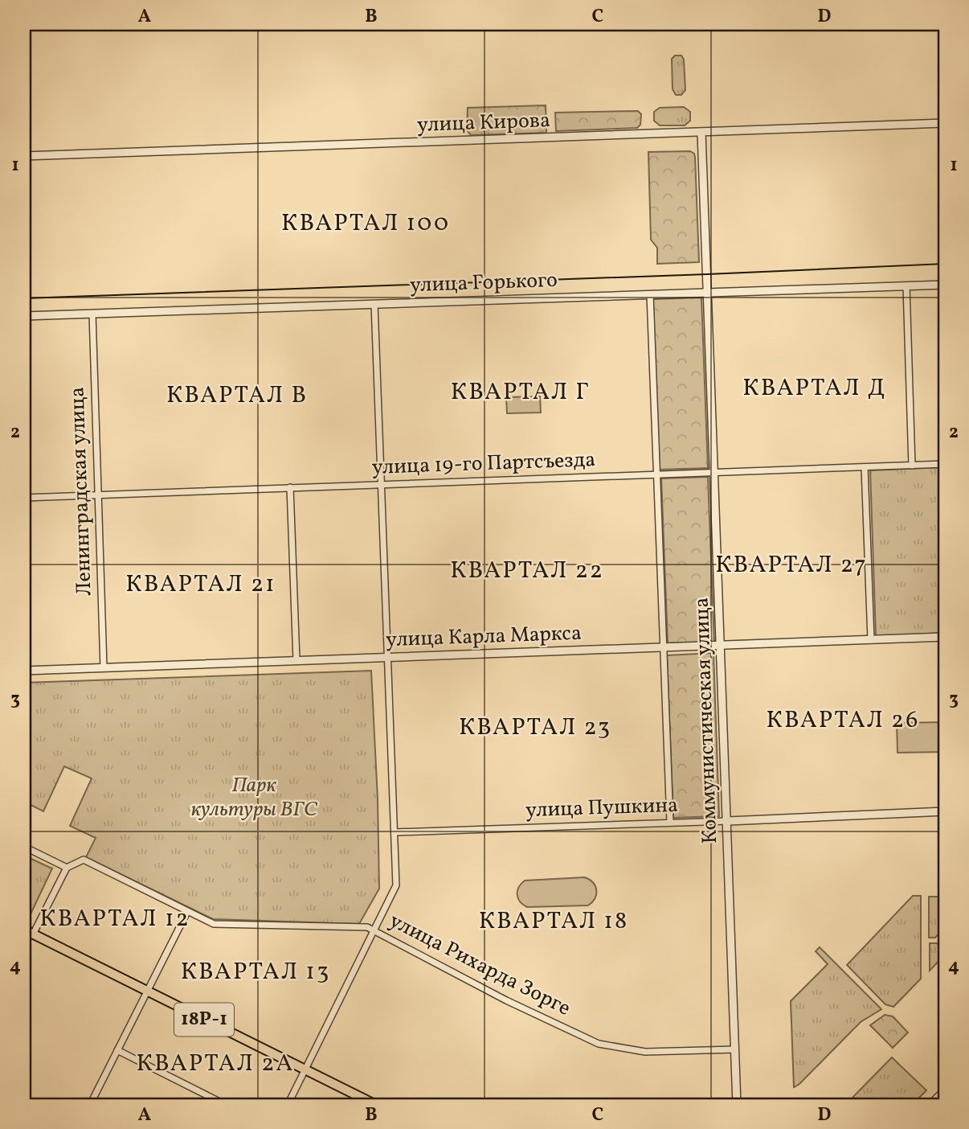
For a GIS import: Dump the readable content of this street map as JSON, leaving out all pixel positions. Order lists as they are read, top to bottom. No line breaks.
{"streets":{"main road":["18Р-1"],"street":["улица Кирова","улица Горького","улица 19-го Партсъезда","Ленинградская улица","улица Карла Маркса","Коммунистическая улица","улица Пушкина","улица Рихарда Зорге"]},"crossings":[["улица Кирова","Коммунистическая улица"],["улица Горького","Ленинградская улица"],["улица Горького","Коммунистическая улица"],["улица 19-го Партсъезда","Ленинградская улица"],["улица 19-го Партсъезда","Коммунистическая улица"],["Ленинградская улица","улица Карла Маркса"],["улица Карла Маркса","Коммунистическая улица"],["Коммунистическая улица","улица Пушкина"],["Коммунистическая улица","улица Рихарда Зорге"]],"districts":["КВАРТАЛ 100","КВАРТАЛ Д","КВАРТАЛ Г","КВАРТАЛ В","КВАРТАЛ 27","КВАРТАЛ 22","КВАРТАЛ 21","КВАРТАЛ 26","КВАРТАЛ 23","КВАРТАЛ 12","КВАРТАЛ 18","КВАРТАЛ 13","КВАРТАЛ 2А"],"parks":["Парк культуры ВГС"],"grid":{"columns":["A","B","C","D"],"rows":["1","2","3","4"]}}
